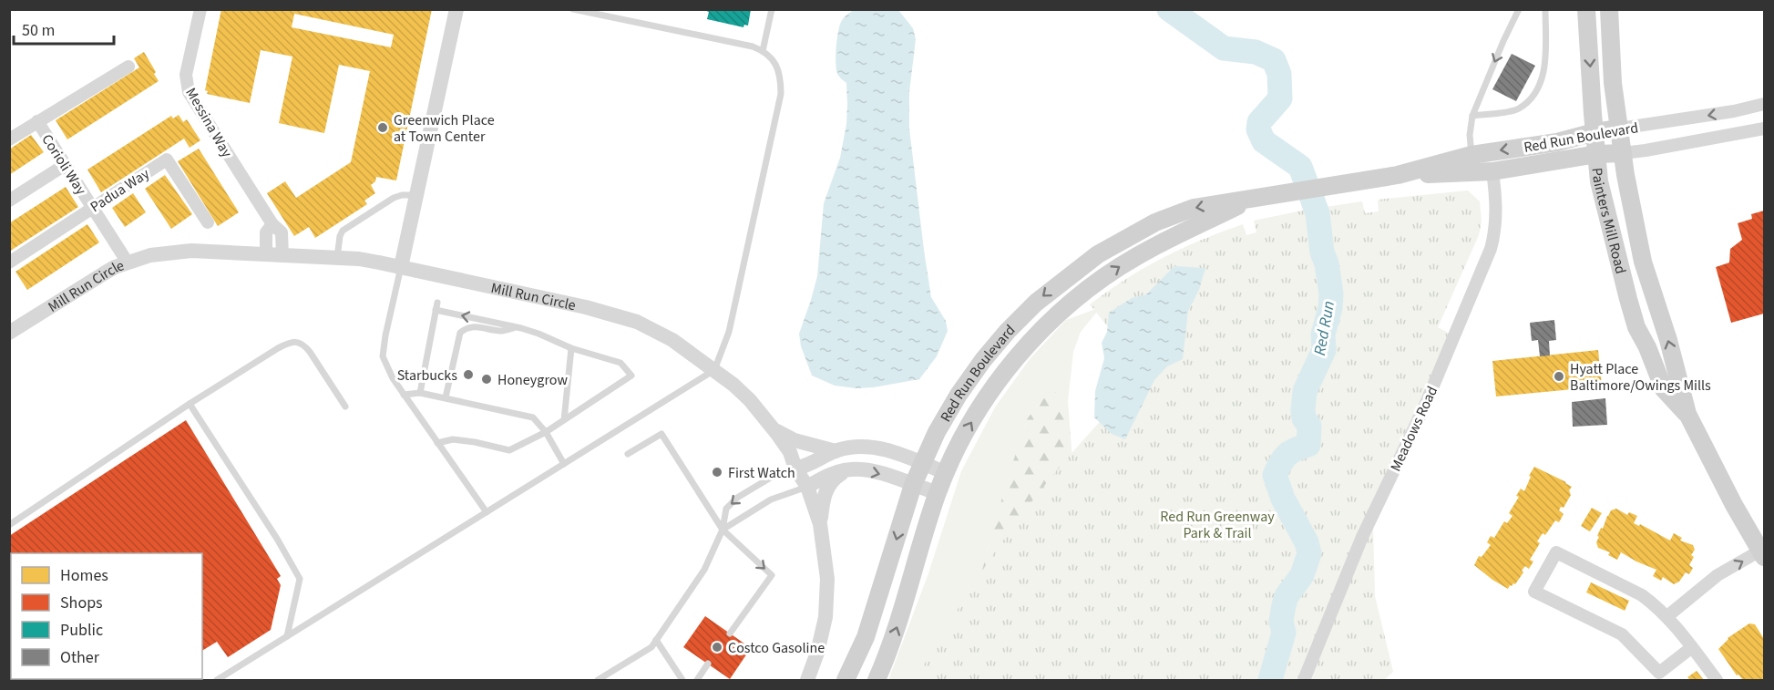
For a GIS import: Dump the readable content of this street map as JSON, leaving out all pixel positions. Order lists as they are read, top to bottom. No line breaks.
{"streets":{"main road":["Red Run Boulevard","Painters Mill Road"],"street":["Messina Way","Corioli Way","Padua Way","Mill Run Circle","Meadows Road"]},"crossings":[["Messina Way","Mill Run Circle"],["Red Run Boulevard","Painters Mill Road"],["Red Run Boulevard","Meadows Road"],["Corioli Way","Padua Way"],["Corioli Way","Mill Run Circle"]],"water":["Red Run"],"parks":["Red Run Greenway Park & Trail"],"places":["Greenwich Place at Town Center","Starbucks","Hyatt Place Baltimore/Owings Mills","Honeygrow","First Watch","Costco Gasoline"],"legend":["Homes","Shops","Public","Other"],"scale_bar":"50 m"}
